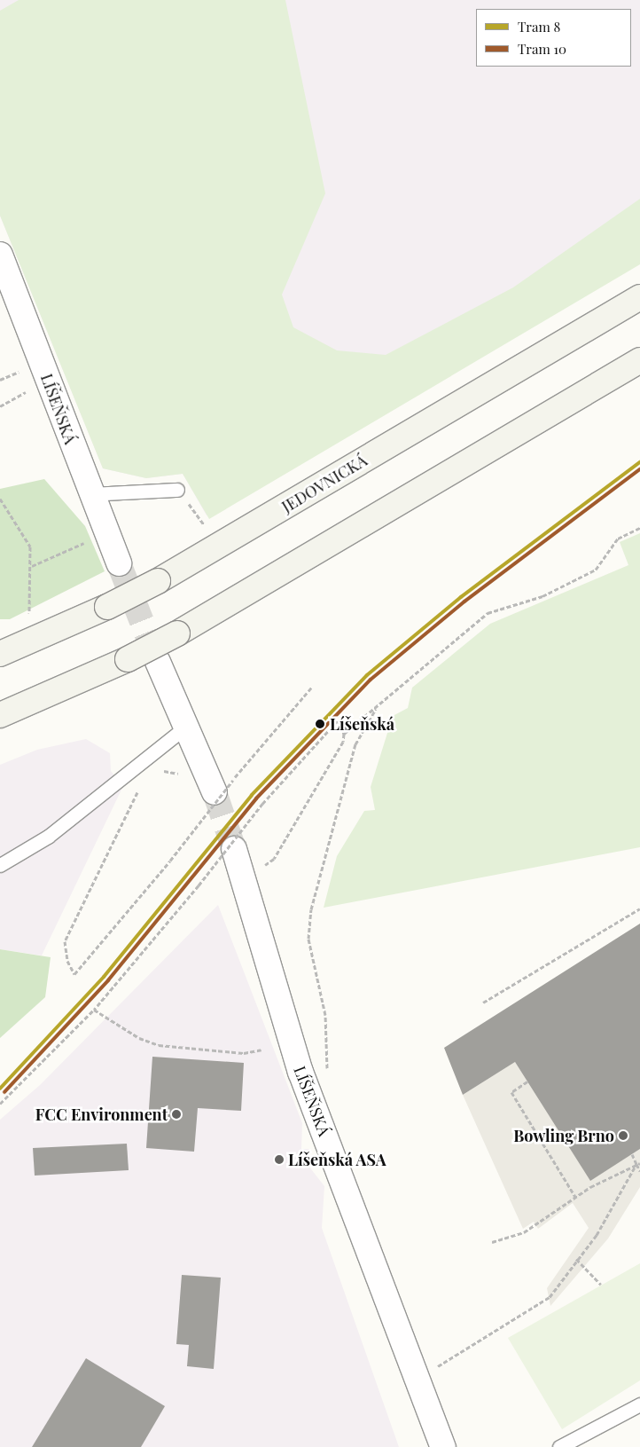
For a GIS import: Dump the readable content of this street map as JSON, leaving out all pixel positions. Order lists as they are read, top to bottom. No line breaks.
{"streets":{"main road":["JEDOVNICKÁ"],"street":["LÍŠEŇSKÁ"]},"places":["Líšeňská","FCC Environment","Bowling Brno","Líšeňská ASA"],"lines":["tram line 8","tram line 10"],"legend":["Tram 8","Tram 10"]}
